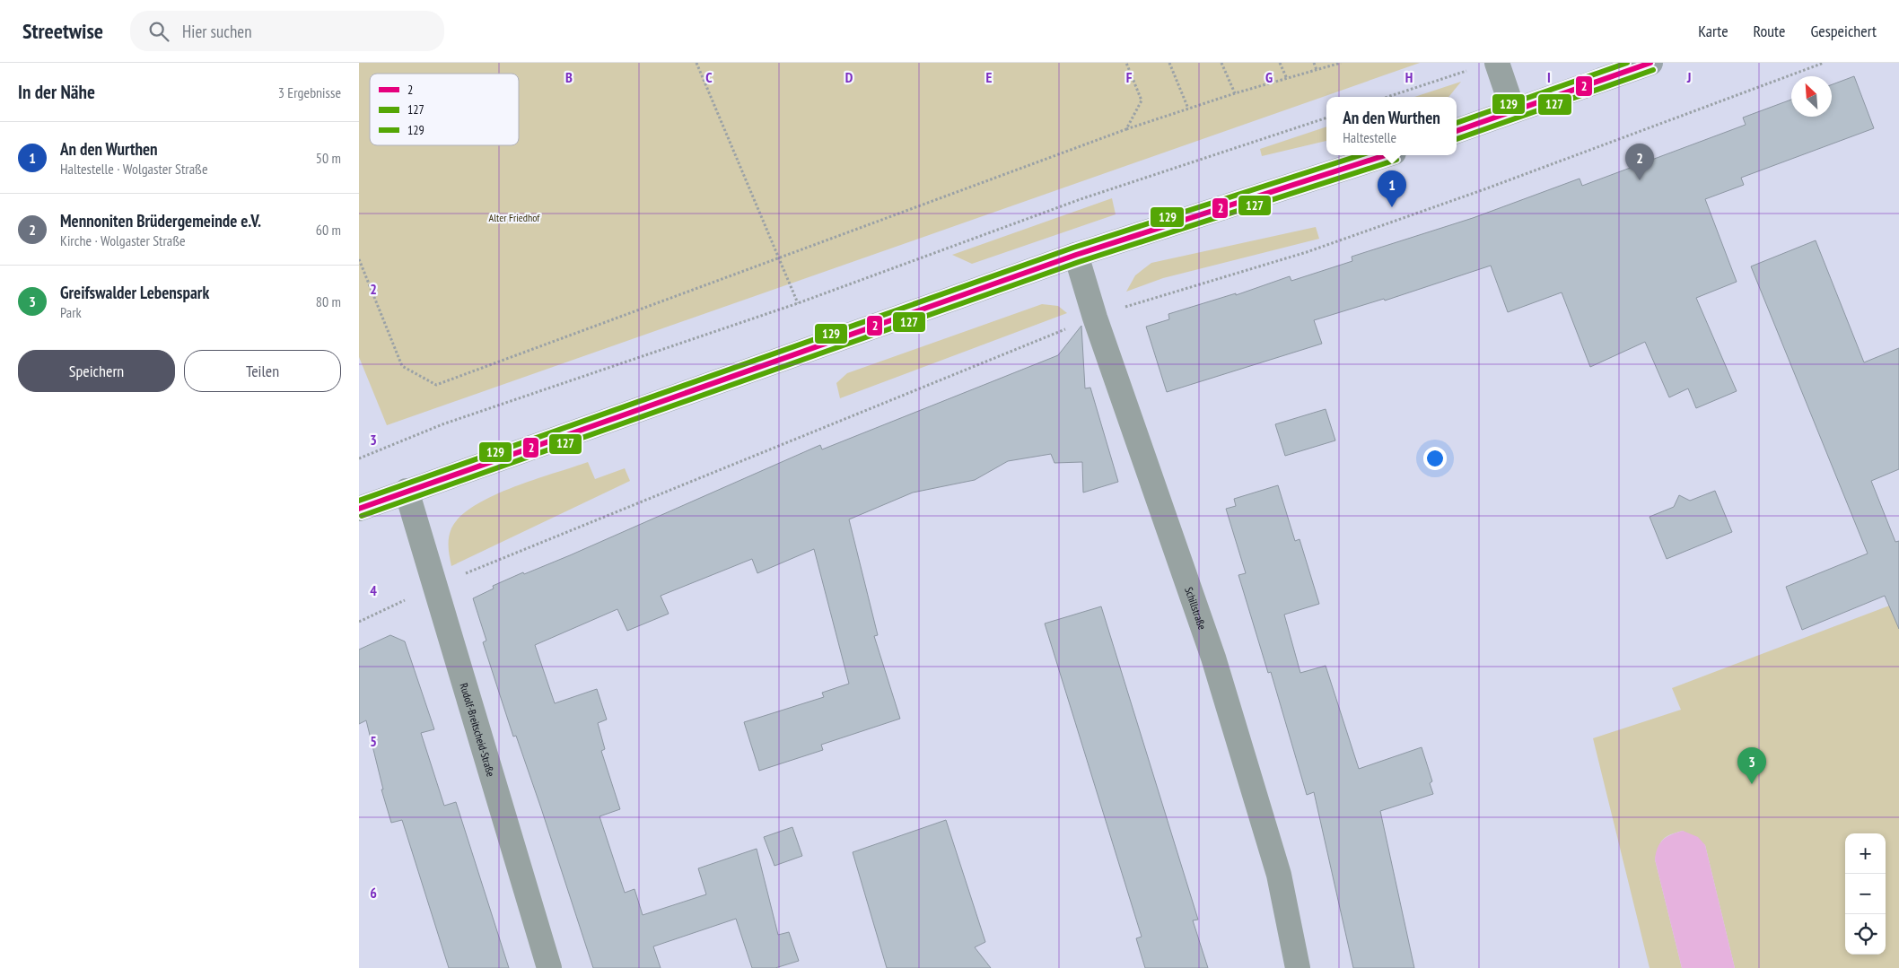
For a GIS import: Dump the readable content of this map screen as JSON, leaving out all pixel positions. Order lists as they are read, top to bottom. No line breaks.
{"streets":{"street":["Schillstraße","Rudolf-Breitscheid-Straße"]},"parks":["Alter Friedhof"],"lines":["transit line 2","transit line 129","transit line 127"],"legend":["2","127","129"],"north":"top left","page":{"header":"Streetwise","search":"Hier suchen","nav":["Karte","Route","Gespeichert"],"heading":["In der Nähe","3 Ergebnisse"],"popup":["An den Wurthen","Haltestelle"],"list":[{"mark":"1","name":"An den Wurthen","note":"Haltestelle · Wolgaster Straße","value":"50 m"},{"mark":"2","name":"Mennoniten Brüdergemeinde e.V.","note":"Kirche · Wolgaster Straße","value":"60 m"},{"mark":"3","name":"Greifswalder Lebenspark","note":"Park","value":"80 m"}],"pins":["2","1","3"],"buttons":["Speichern","Teilen"],"map_buttons":["+","−"]},"grid":{"columns":["B","C","D","E","F","G","H","I","J"],"rows":["2","3","4","5","6"]}}
